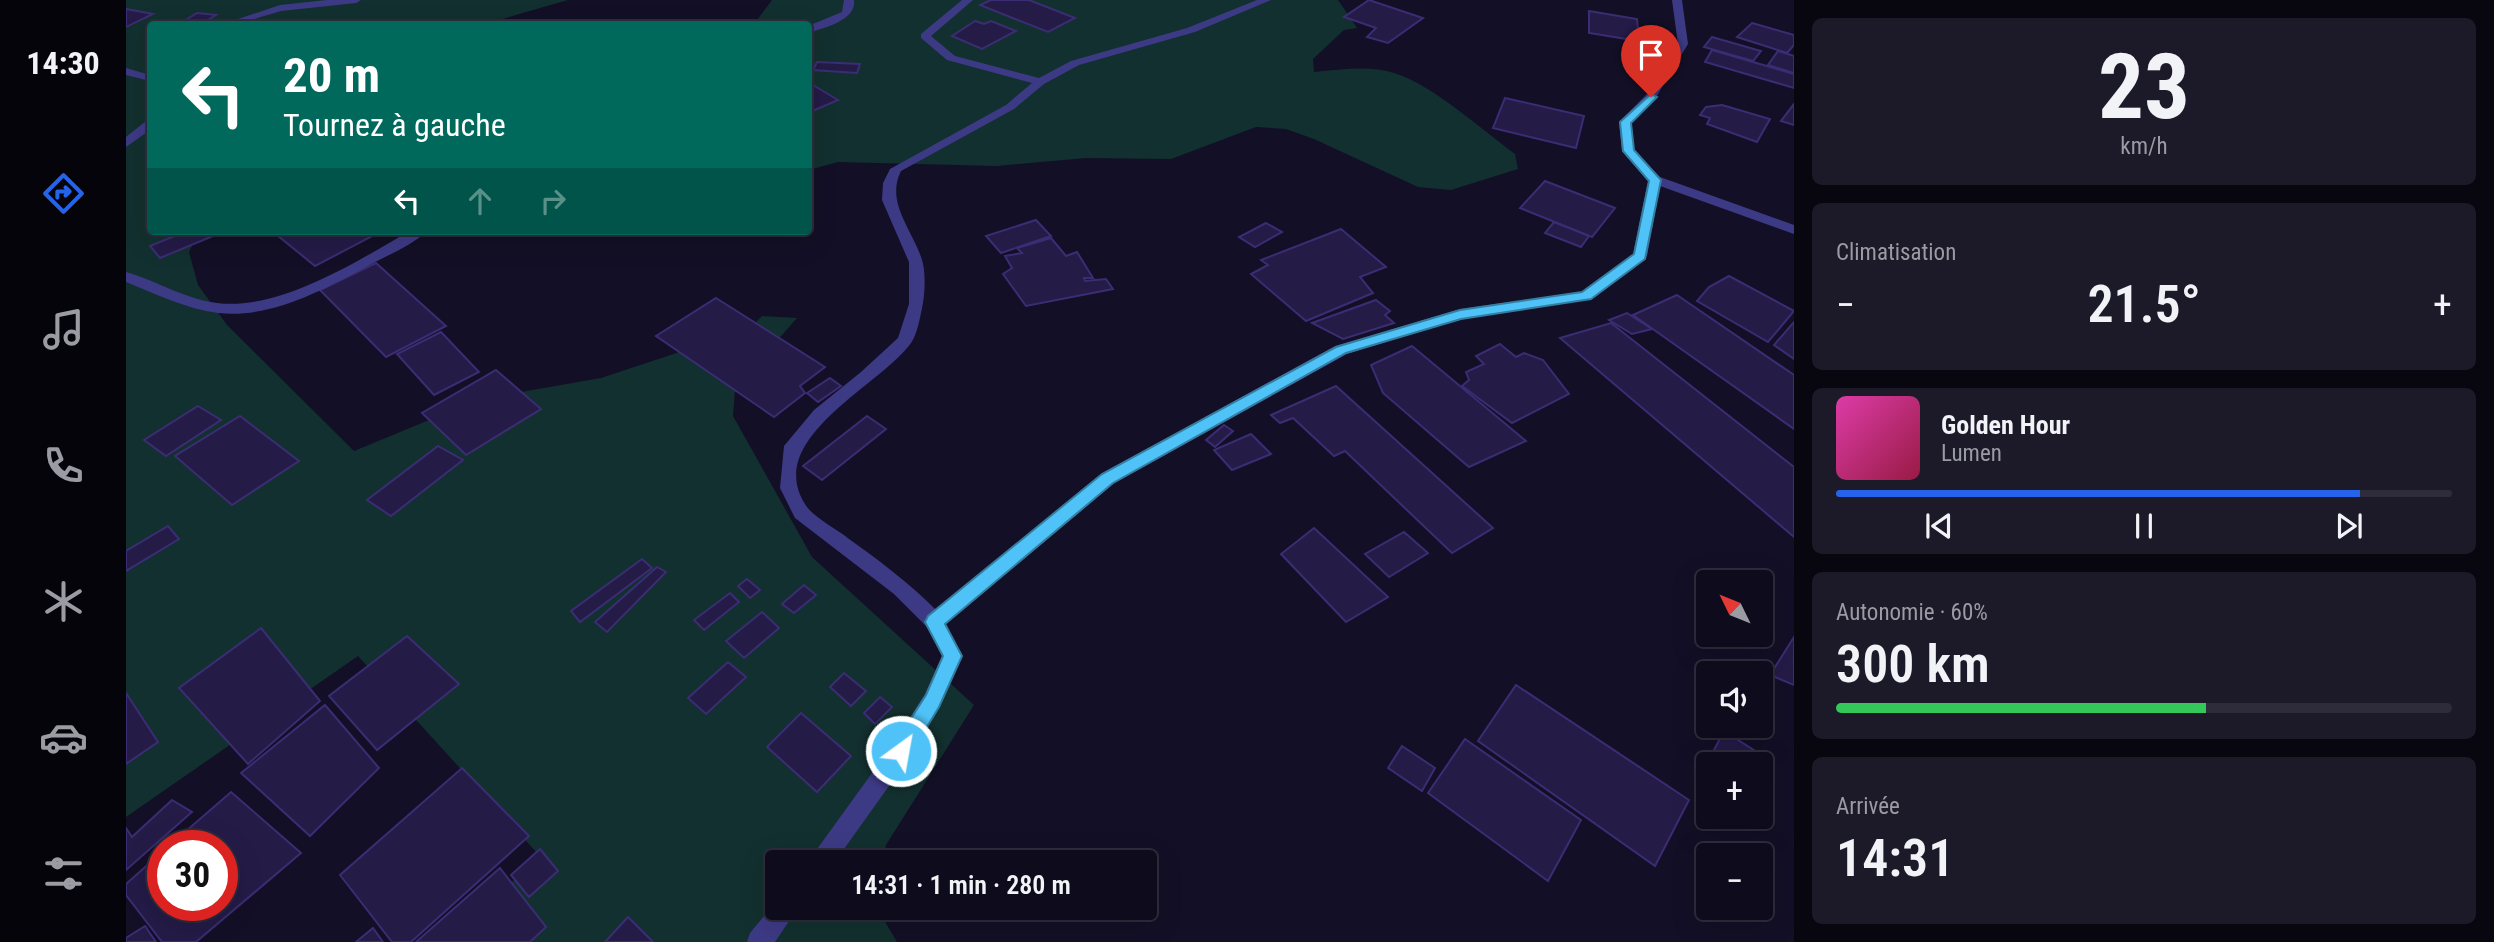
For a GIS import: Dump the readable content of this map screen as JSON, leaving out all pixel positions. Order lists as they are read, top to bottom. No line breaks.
{"north":"top left","page":{"tabs":"14:30","tile":[["23","km/h"],"Climatisation",["Autonomie · 60%","300 km"],["Arrivée","14:31"]],"turn":["20 m","Tournez à gauche"],"heat":["−","21.5°","+"],"song":["Golden Hour","Lumen"],"map_buttons":["+","−"],"limit":"30","trip":"14:31 · 1 min · 280 m"}}
